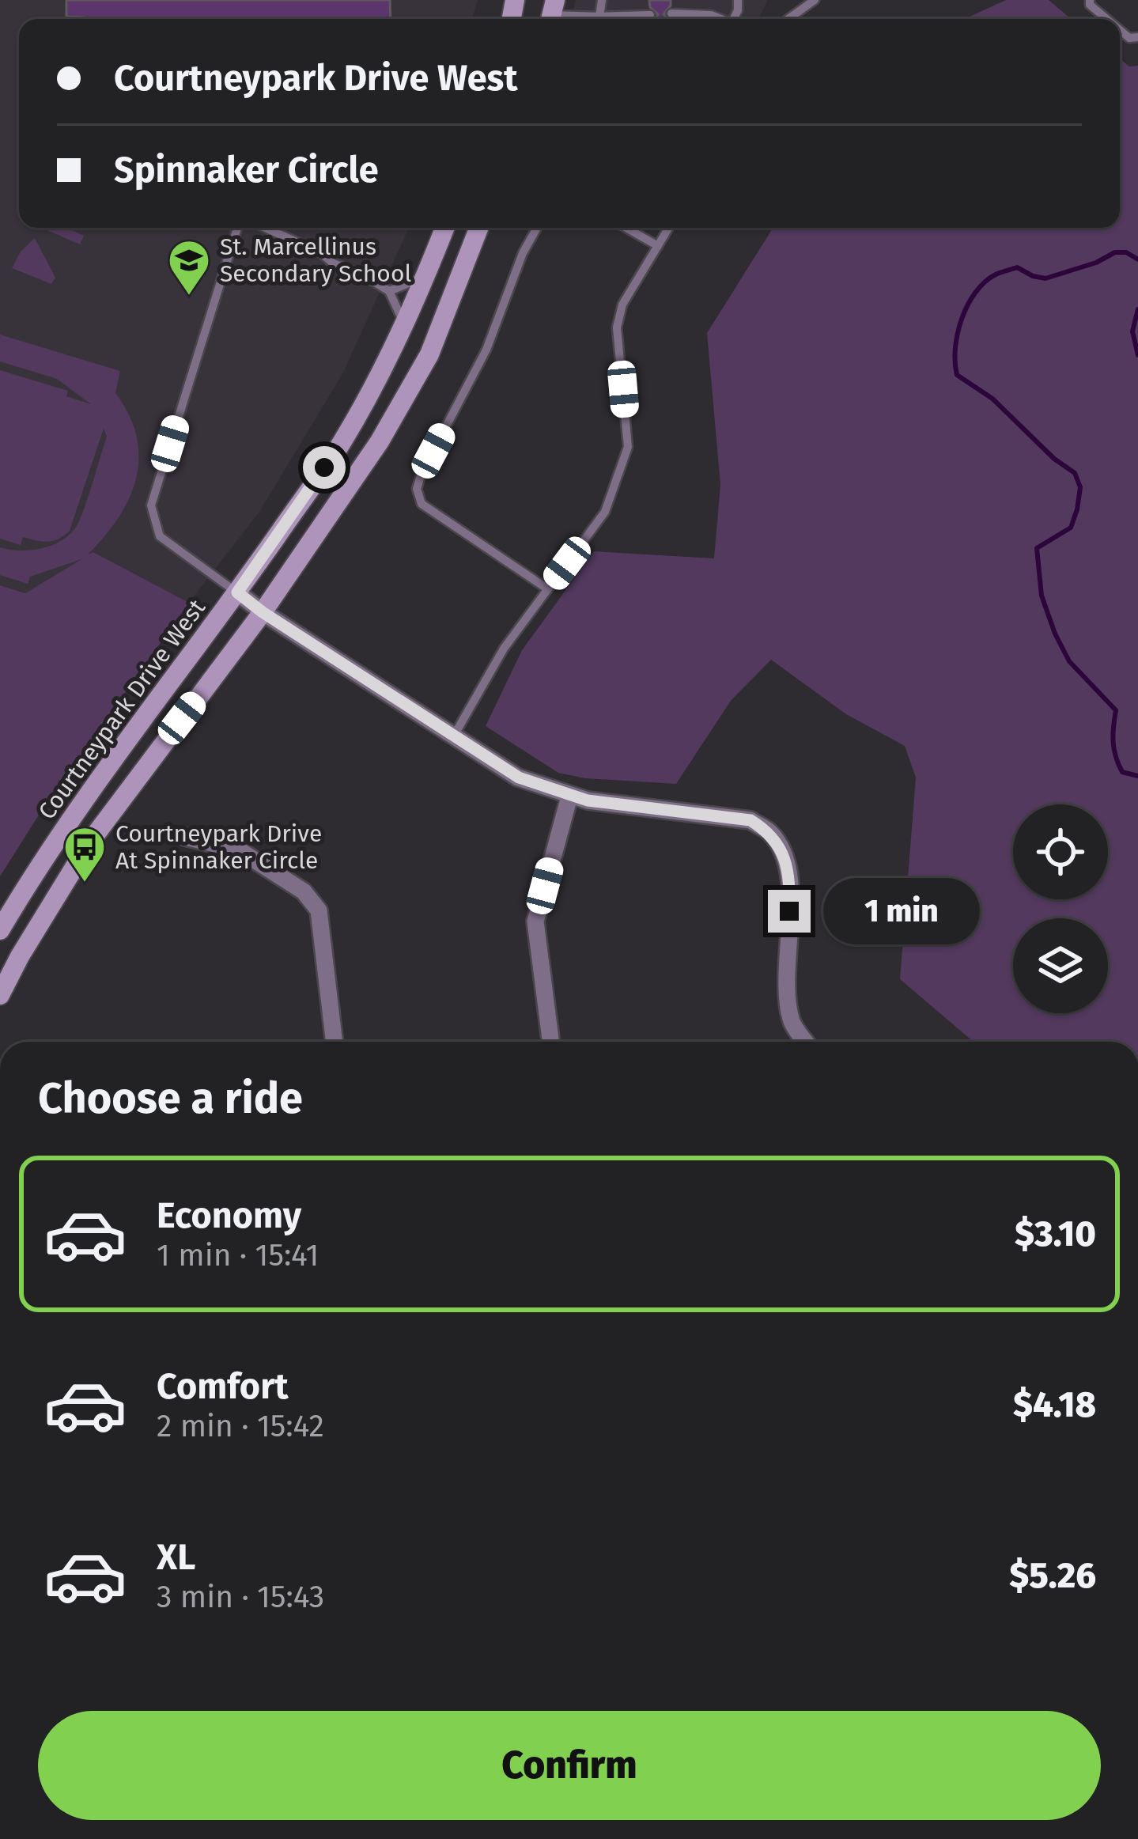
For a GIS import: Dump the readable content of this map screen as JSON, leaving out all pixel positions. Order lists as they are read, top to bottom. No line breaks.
{"streets":{"main road":["Courtneypark Drive West"]},"places":{"school or university":["St. Marcellinus Secondary School"],"bus stop":["Courtneypark Drive At Spinnaker Circle"]},"page":{"banner":["Courtneypark Drive West","Spinnaker Circle"],"bubble":"1 min","heading":"Choose a ride","list":[{"name":"Economy","note":"1 min · 15:41","value":"$3.10"},{"name":"Comfort","note":"2 min · 15:42","value":"$4.18"},{"name":"XL","note":"3 min · 15:43","value":"$5.26"}],"buttons":"Confirm"}}
